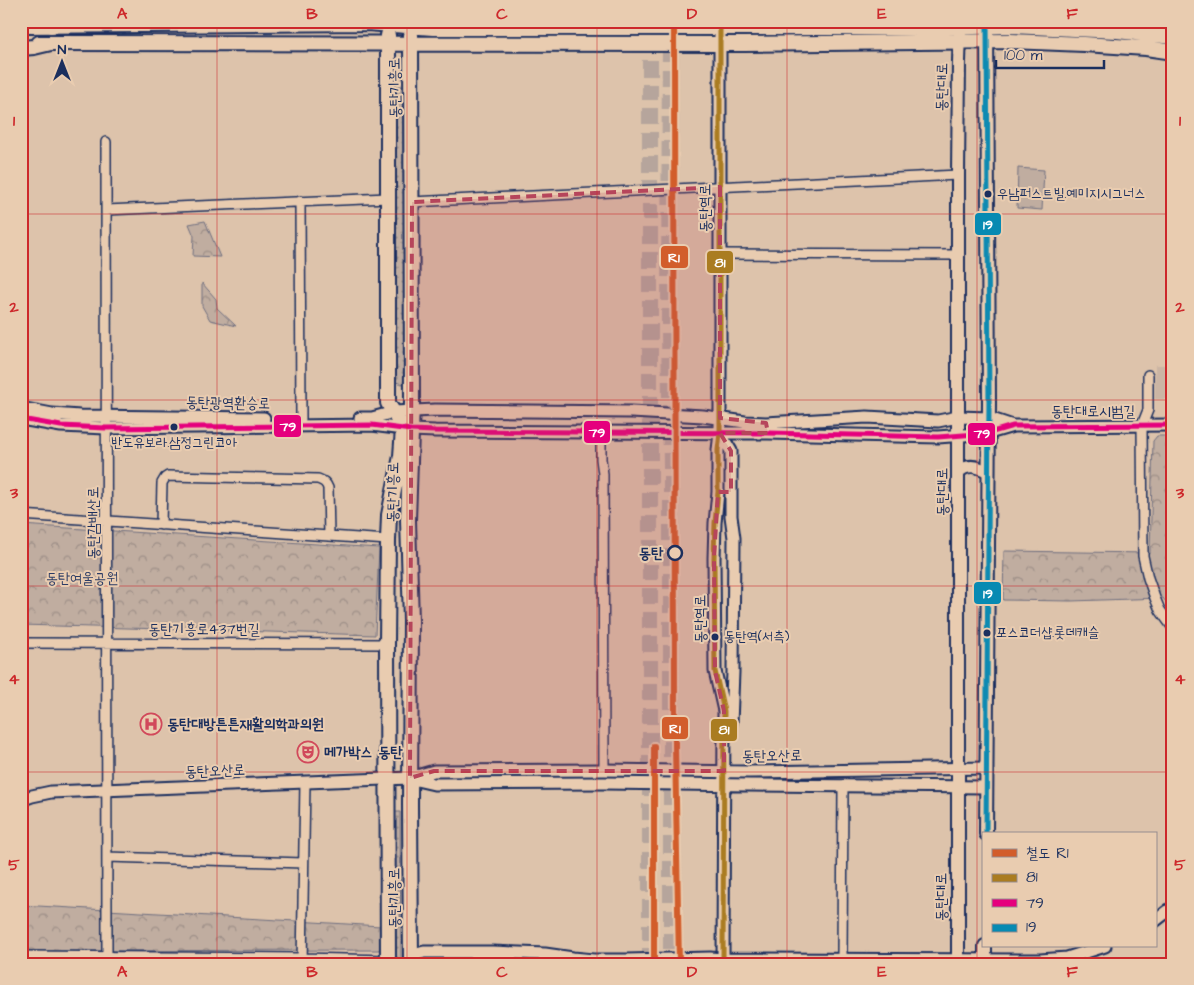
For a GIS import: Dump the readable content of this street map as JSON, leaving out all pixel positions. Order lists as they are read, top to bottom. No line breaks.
{"streets":{"main road":["동탄대로","동탄기흥로"],"street":["동탄역로","동탄광역환승로","동탄대로시범길","동탄감배산로","동탄기흥로437번길","동탄오산로"]},"crossings":[["동탄대로","동탄대로시범길"],["동탄대로","동탄오산로"],["동탄기흥로","동탄광역환승로"],["동탄기흥로","동탄감배산로"],["동탄기흥로","동탄기흥로437번길"],["동탄기흥로","동탄오산로"],["동탄역로","동탄광역환승로"],["동탄역로","동탄오산로"],["동탄광역환승로","동탄감배산로"],["동탄감배산로","동탄기흥로437번길"],["동탄감배산로","동탄오산로"]],"parks":["동탄여울공원"],"places":{"other":["우남퍼스트빌.예미지시그너스","반도유보라.삼정그린코아","동탄","포스코더샵.롯데캐슬","동탄역(서측)"],"hospital":["동탄대방튼튼재활의학과의원"],"theatre":["메가박스 동탄"]},"lines":["rail line R1","transit line 19","transit line 81","transit line 79"],"legend":["철도 R1","81","79","19"],"scale_bar":"100 m","north":"top","grid":{"columns":["A","B","C","D","E","F"],"rows":["1","2","3","4","5"]}}
